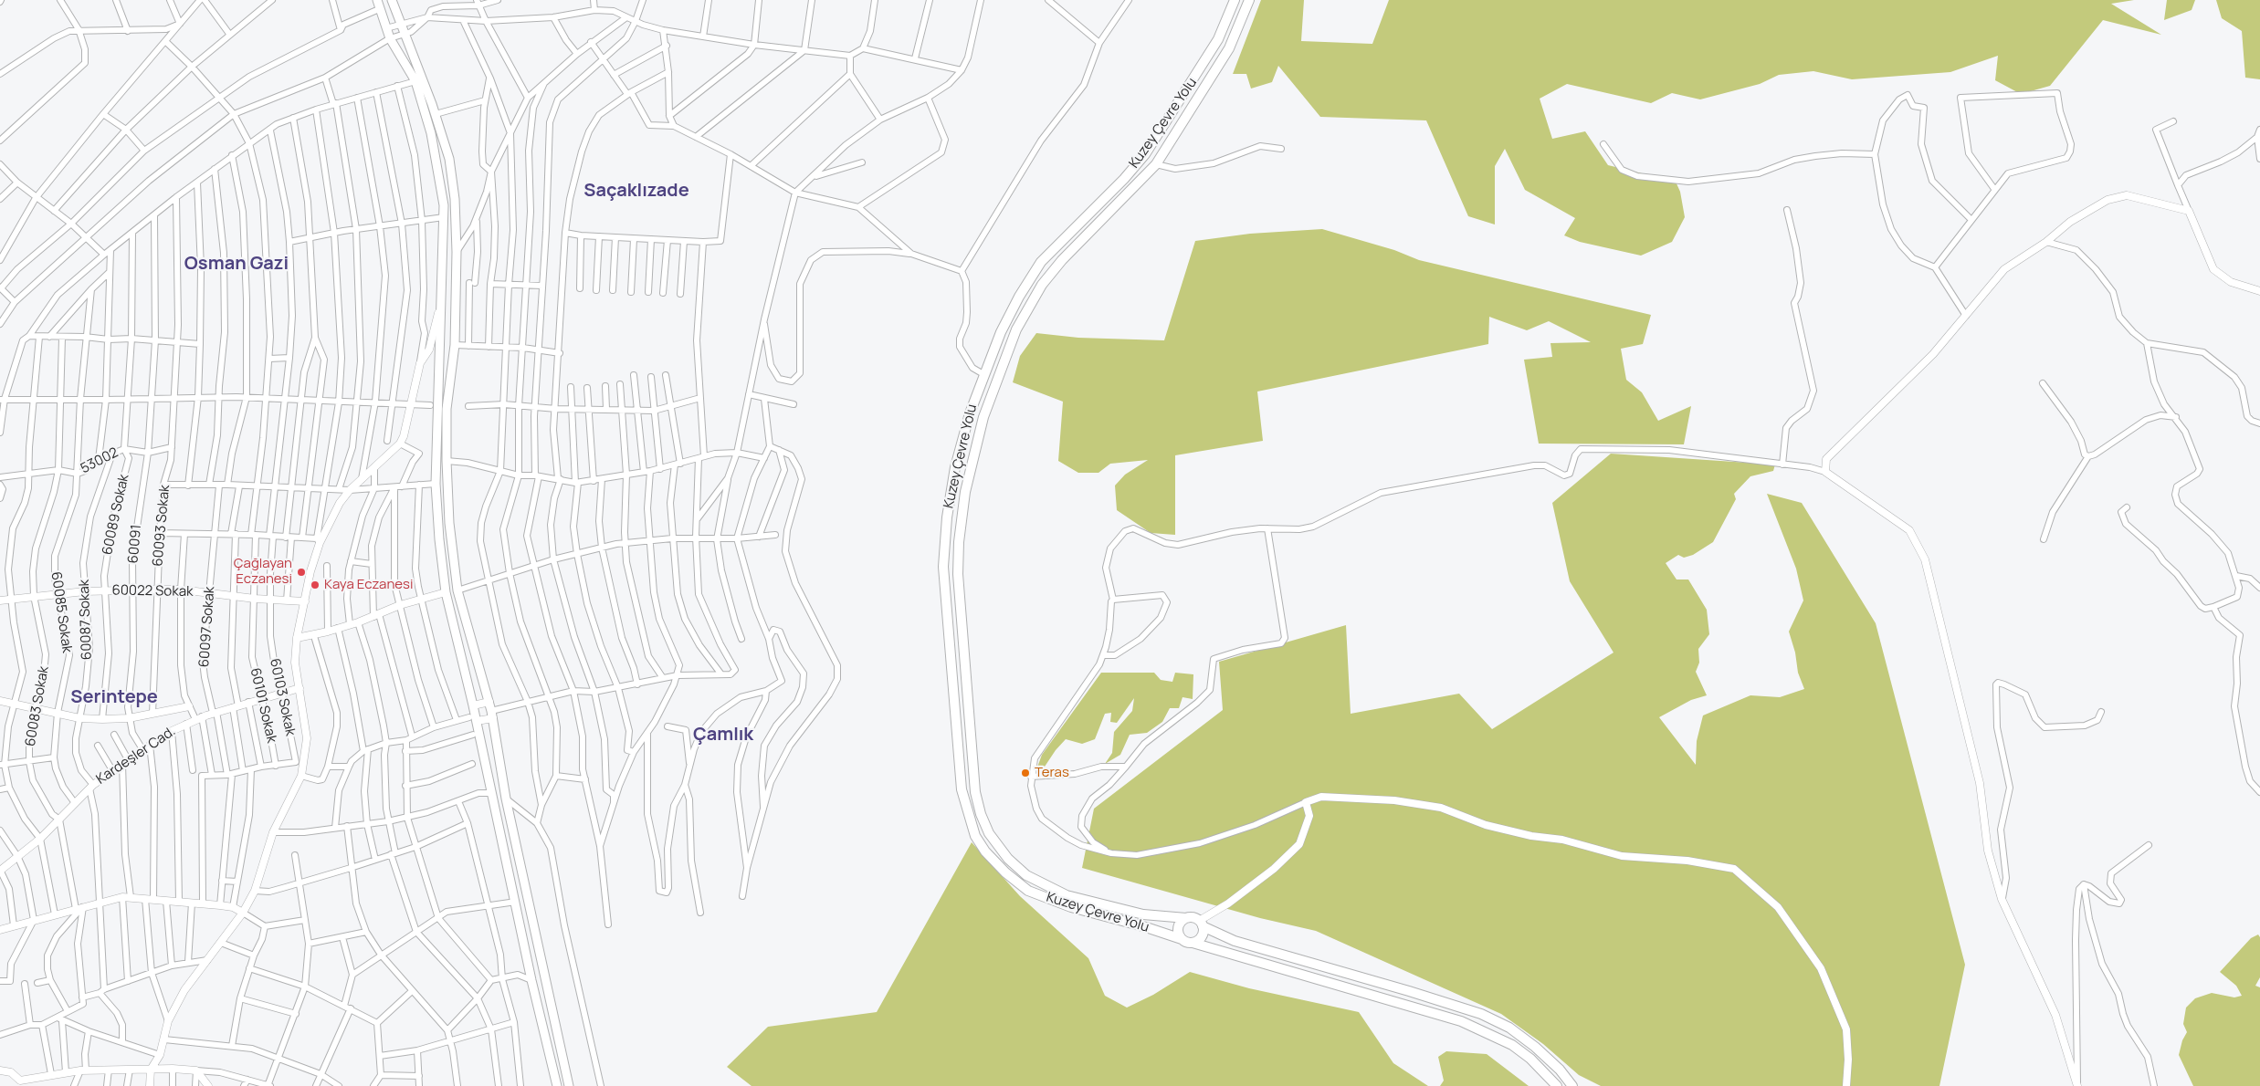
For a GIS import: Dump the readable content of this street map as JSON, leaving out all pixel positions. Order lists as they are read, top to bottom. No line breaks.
{"streets":{"main road":["Kuzey Çevre Yolu"],"street":["53002","60089 Sokak","60093 Sokak","60091","60022 Sokak","60085 Sokak","60087 Sokak","60097 Sokak","60103 Sokak","60101 Sokak","60083 Sokak","Kardeşler Cad."]},"crossings":[["53002","60089 Sokak"],["53002","60093 Sokak"],["53002","60091"],["53002","60085 Sokak"],["53002","60087 Sokak"],["53002","60083 Sokak"],["60089 Sokak","60022 Sokak"],["60093 Sokak","60022 Sokak"],["60091","60022 Sokak"],["60022 Sokak","60085 Sokak"],["60022 Sokak","60087 Sokak"],["60022 Sokak","60097 Sokak"],["60022 Sokak","60103 Sokak"],["60022 Sokak","60101 Sokak"],["60022 Sokak","60083 Sokak"],["60085 Sokak","Kardeşler Cad."],["60087 Sokak","Kardeşler Cad."],["60097 Sokak","Kardeşler Cad."],["60103 Sokak","Kardeşler Cad."],["60101 Sokak","Kardeşler Cad."],["60083 Sokak","Kardeşler Cad."]],"districts":["Saçaklızade","Osman Gazi","Serintepe","Çamlık"],"places":["Çağlayan Eczanesi","Kaya Eczanesi","Teras"]}
